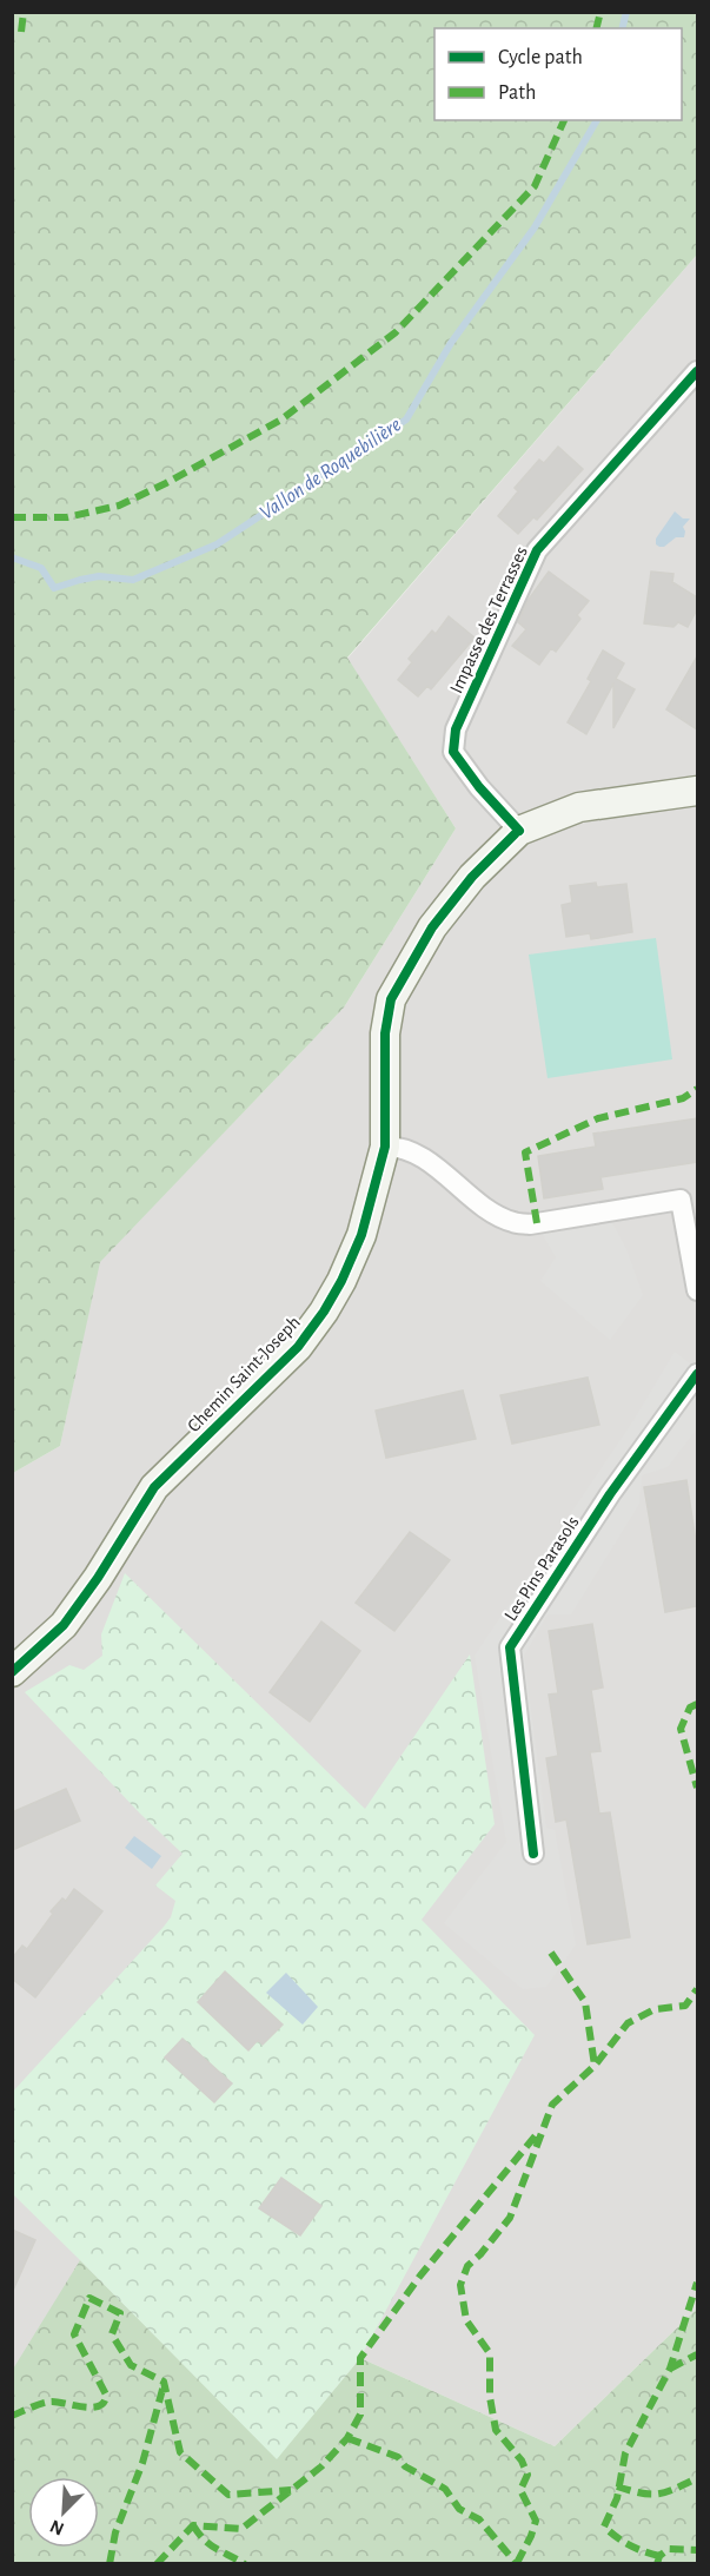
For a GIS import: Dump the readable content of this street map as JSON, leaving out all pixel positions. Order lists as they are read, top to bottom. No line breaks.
{"streets":{"main road":["Chemin Saint-Joseph"],"street":["Impasse des Terrasses","Les Pins Parasols"]},"crossings":[["Impasse des Terrasses","Chemin Saint-Joseph"]],"water":["Vallon de Roquebilière"],"legend":["Cycle path","Path"],"north":"bottom left"}
